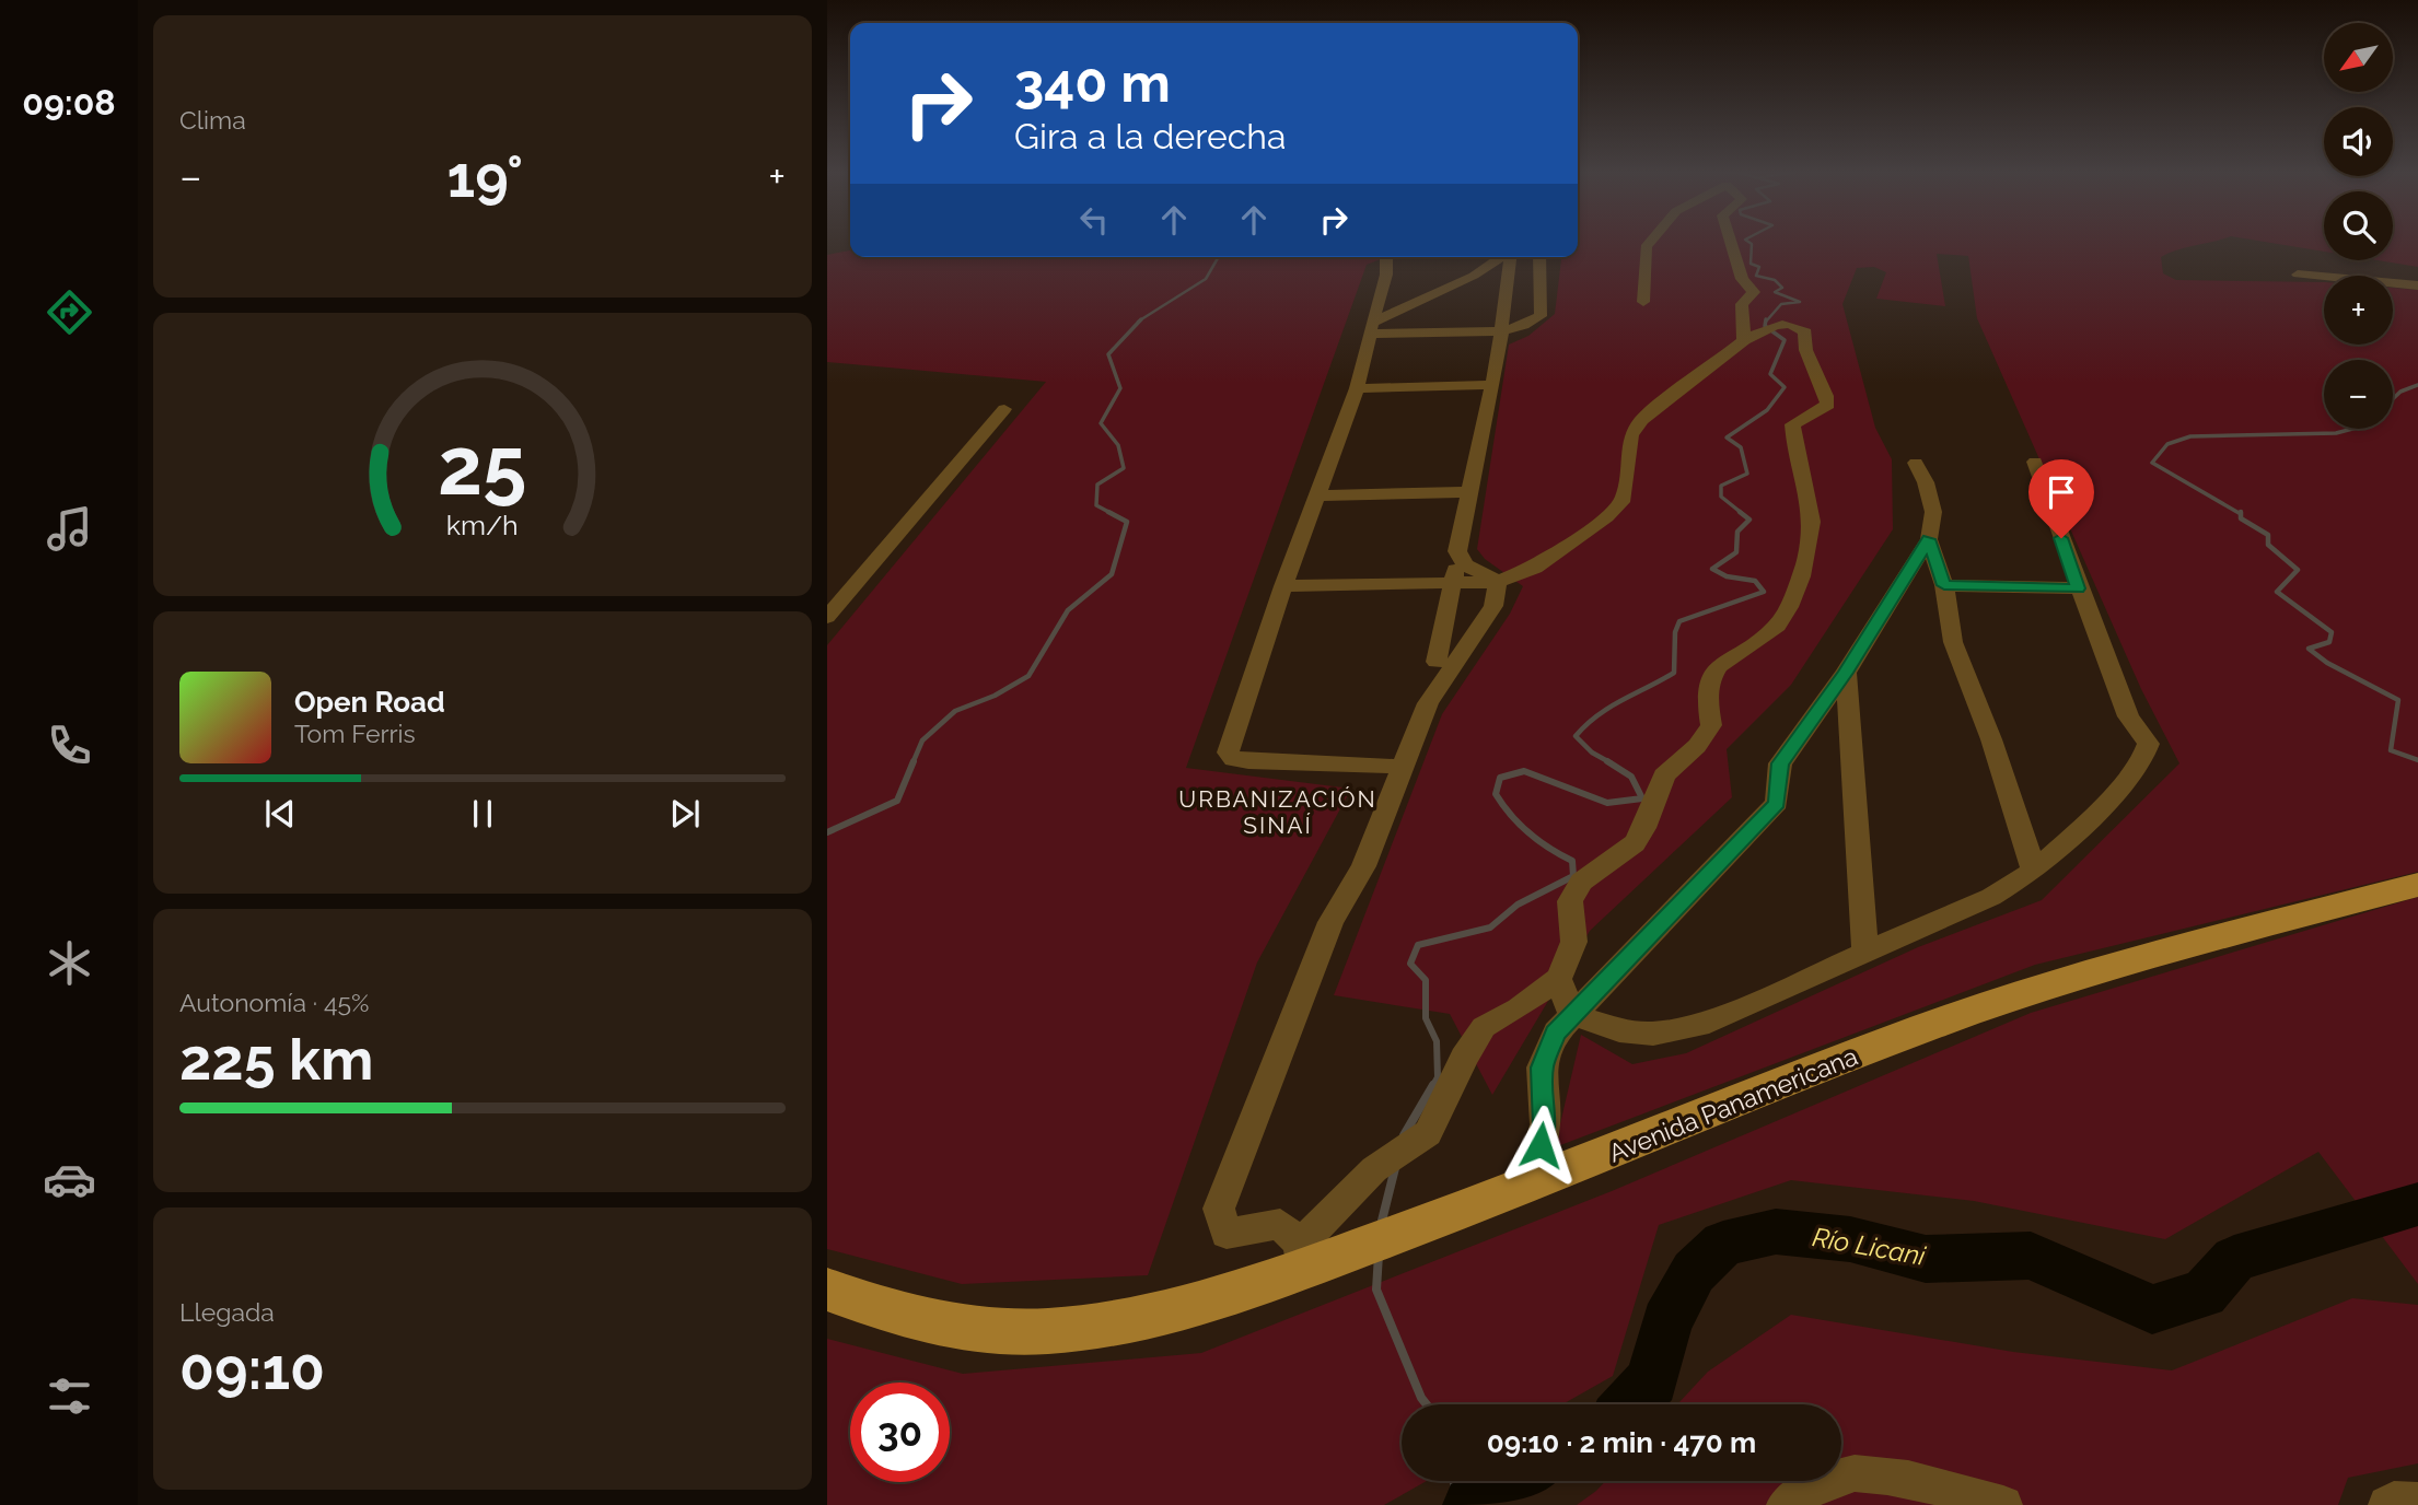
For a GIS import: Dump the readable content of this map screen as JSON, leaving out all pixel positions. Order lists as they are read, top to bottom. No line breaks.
{"streets":{"main road":["Avenida Panamericana"]},"districts":["URBANIZACIÓN SINAÍ"],"water":["Río Licani"],"north":"bottom left","page":{"tabs":"09:08","tile":["Clima",["Autonomía · 45%","225 km"],["Llegada","09:10"]],"map_buttons":["+","−"],"turn":["340 m","Gira a la derecha"],"heat":["−","19°","+"],"song":["Open Road","Tom Ferris"],"limit":"30","trip":"09:10 · 2 min · 470 m","gauge":["25","km/h"]}}
